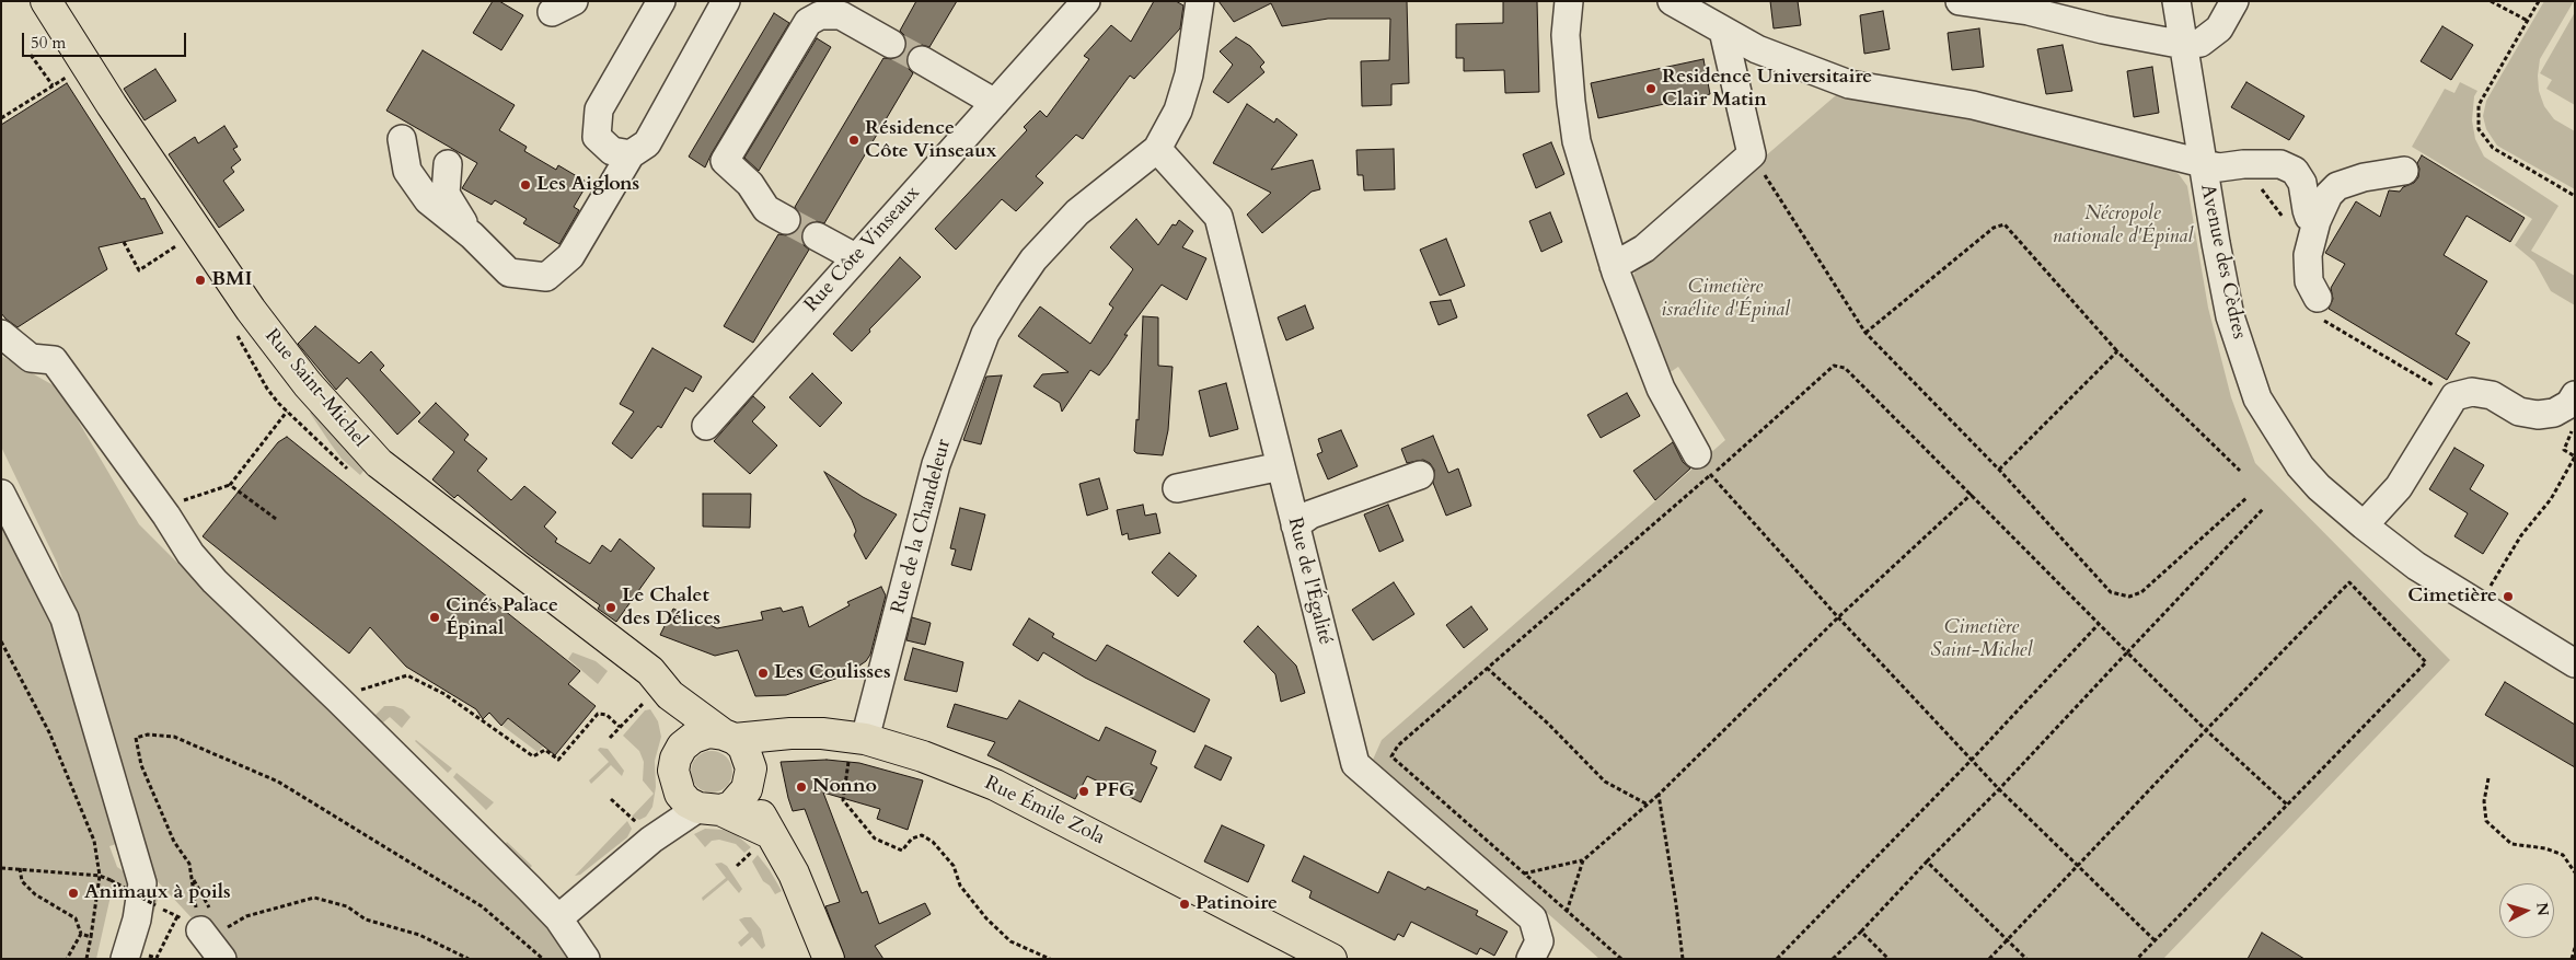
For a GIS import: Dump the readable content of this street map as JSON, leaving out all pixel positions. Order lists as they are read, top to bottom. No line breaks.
{"streets":{"main road":["Rue Saint-Michel","Rue Émile Zola"],"street":["Rue Côte Vinseaux","Avenue des Cèdres","Rue de la Chandeleur","Rue de l'Égalité"]},"crossings":[["Rue Saint-Michel","Rue Émile Zola"],["Rue de la Chandeleur","Rue de l'Égalité"],["Rue de la Chandeleur","Rue Émile Zola"]],"parks":["Nécropole nationale d'Épinal","Cimetière israélite d'Épinal","Cimetière Saint-Michel"],"places":["Residence Universitaire Clair Matin","Résidence Côte Vinseaux","Les Aiglons","BMI","Cimetière","Le Chalet des Délices","Cinés Palace Épinal","Les Coulisses","Nonno","PFG","Animaux à poils","Patinoire"],"scale_bar":"50 m","north":"right"}
